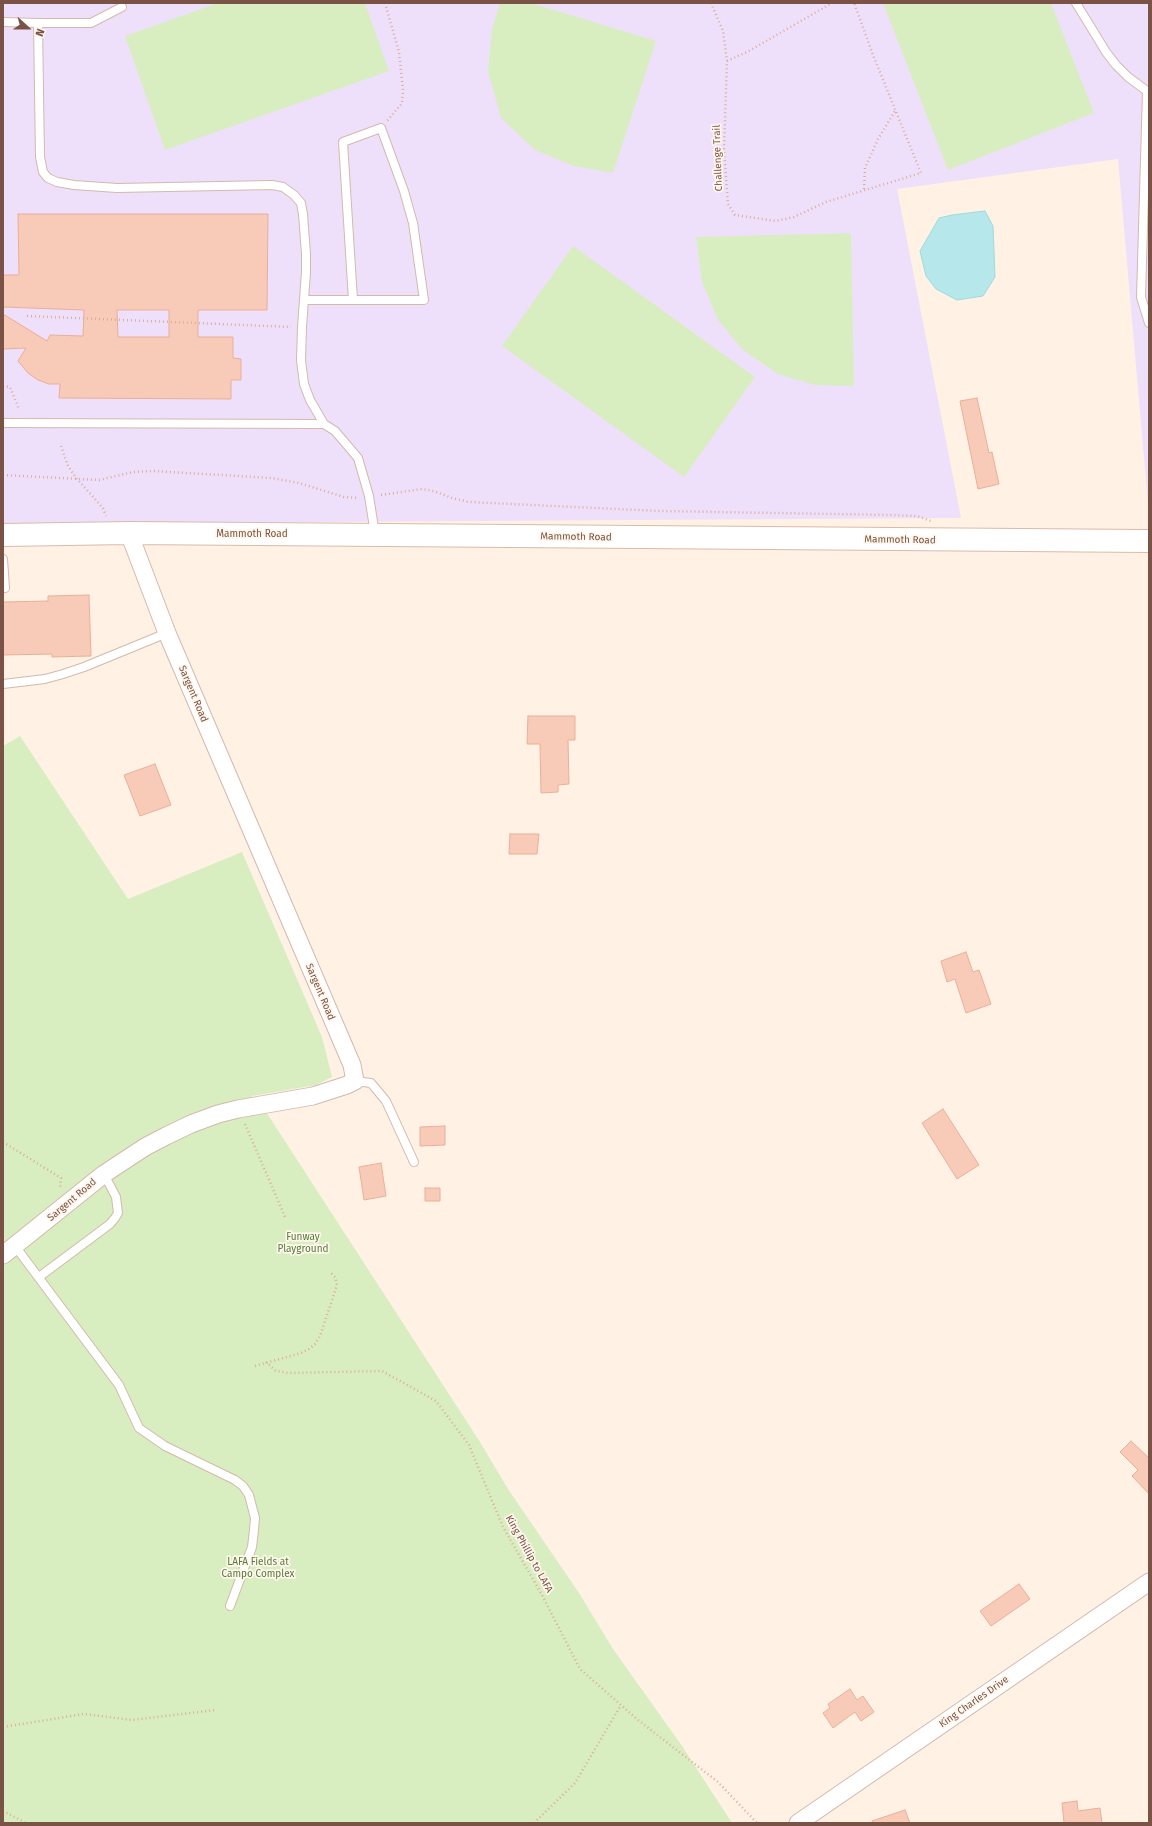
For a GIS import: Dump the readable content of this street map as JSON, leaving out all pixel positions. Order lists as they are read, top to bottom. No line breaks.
{"streets":{"main road":["Mammoth Road"],"street":["Sargent Road","King Charles Drive"],"path":["Challenge Trail","King Phillip to LAFA"]},"crossings":[["Mammoth Road","Sargent Road"]],"parks":["Funway Playground","LAFA Fields at Campo Complex"],"north":"right"}
